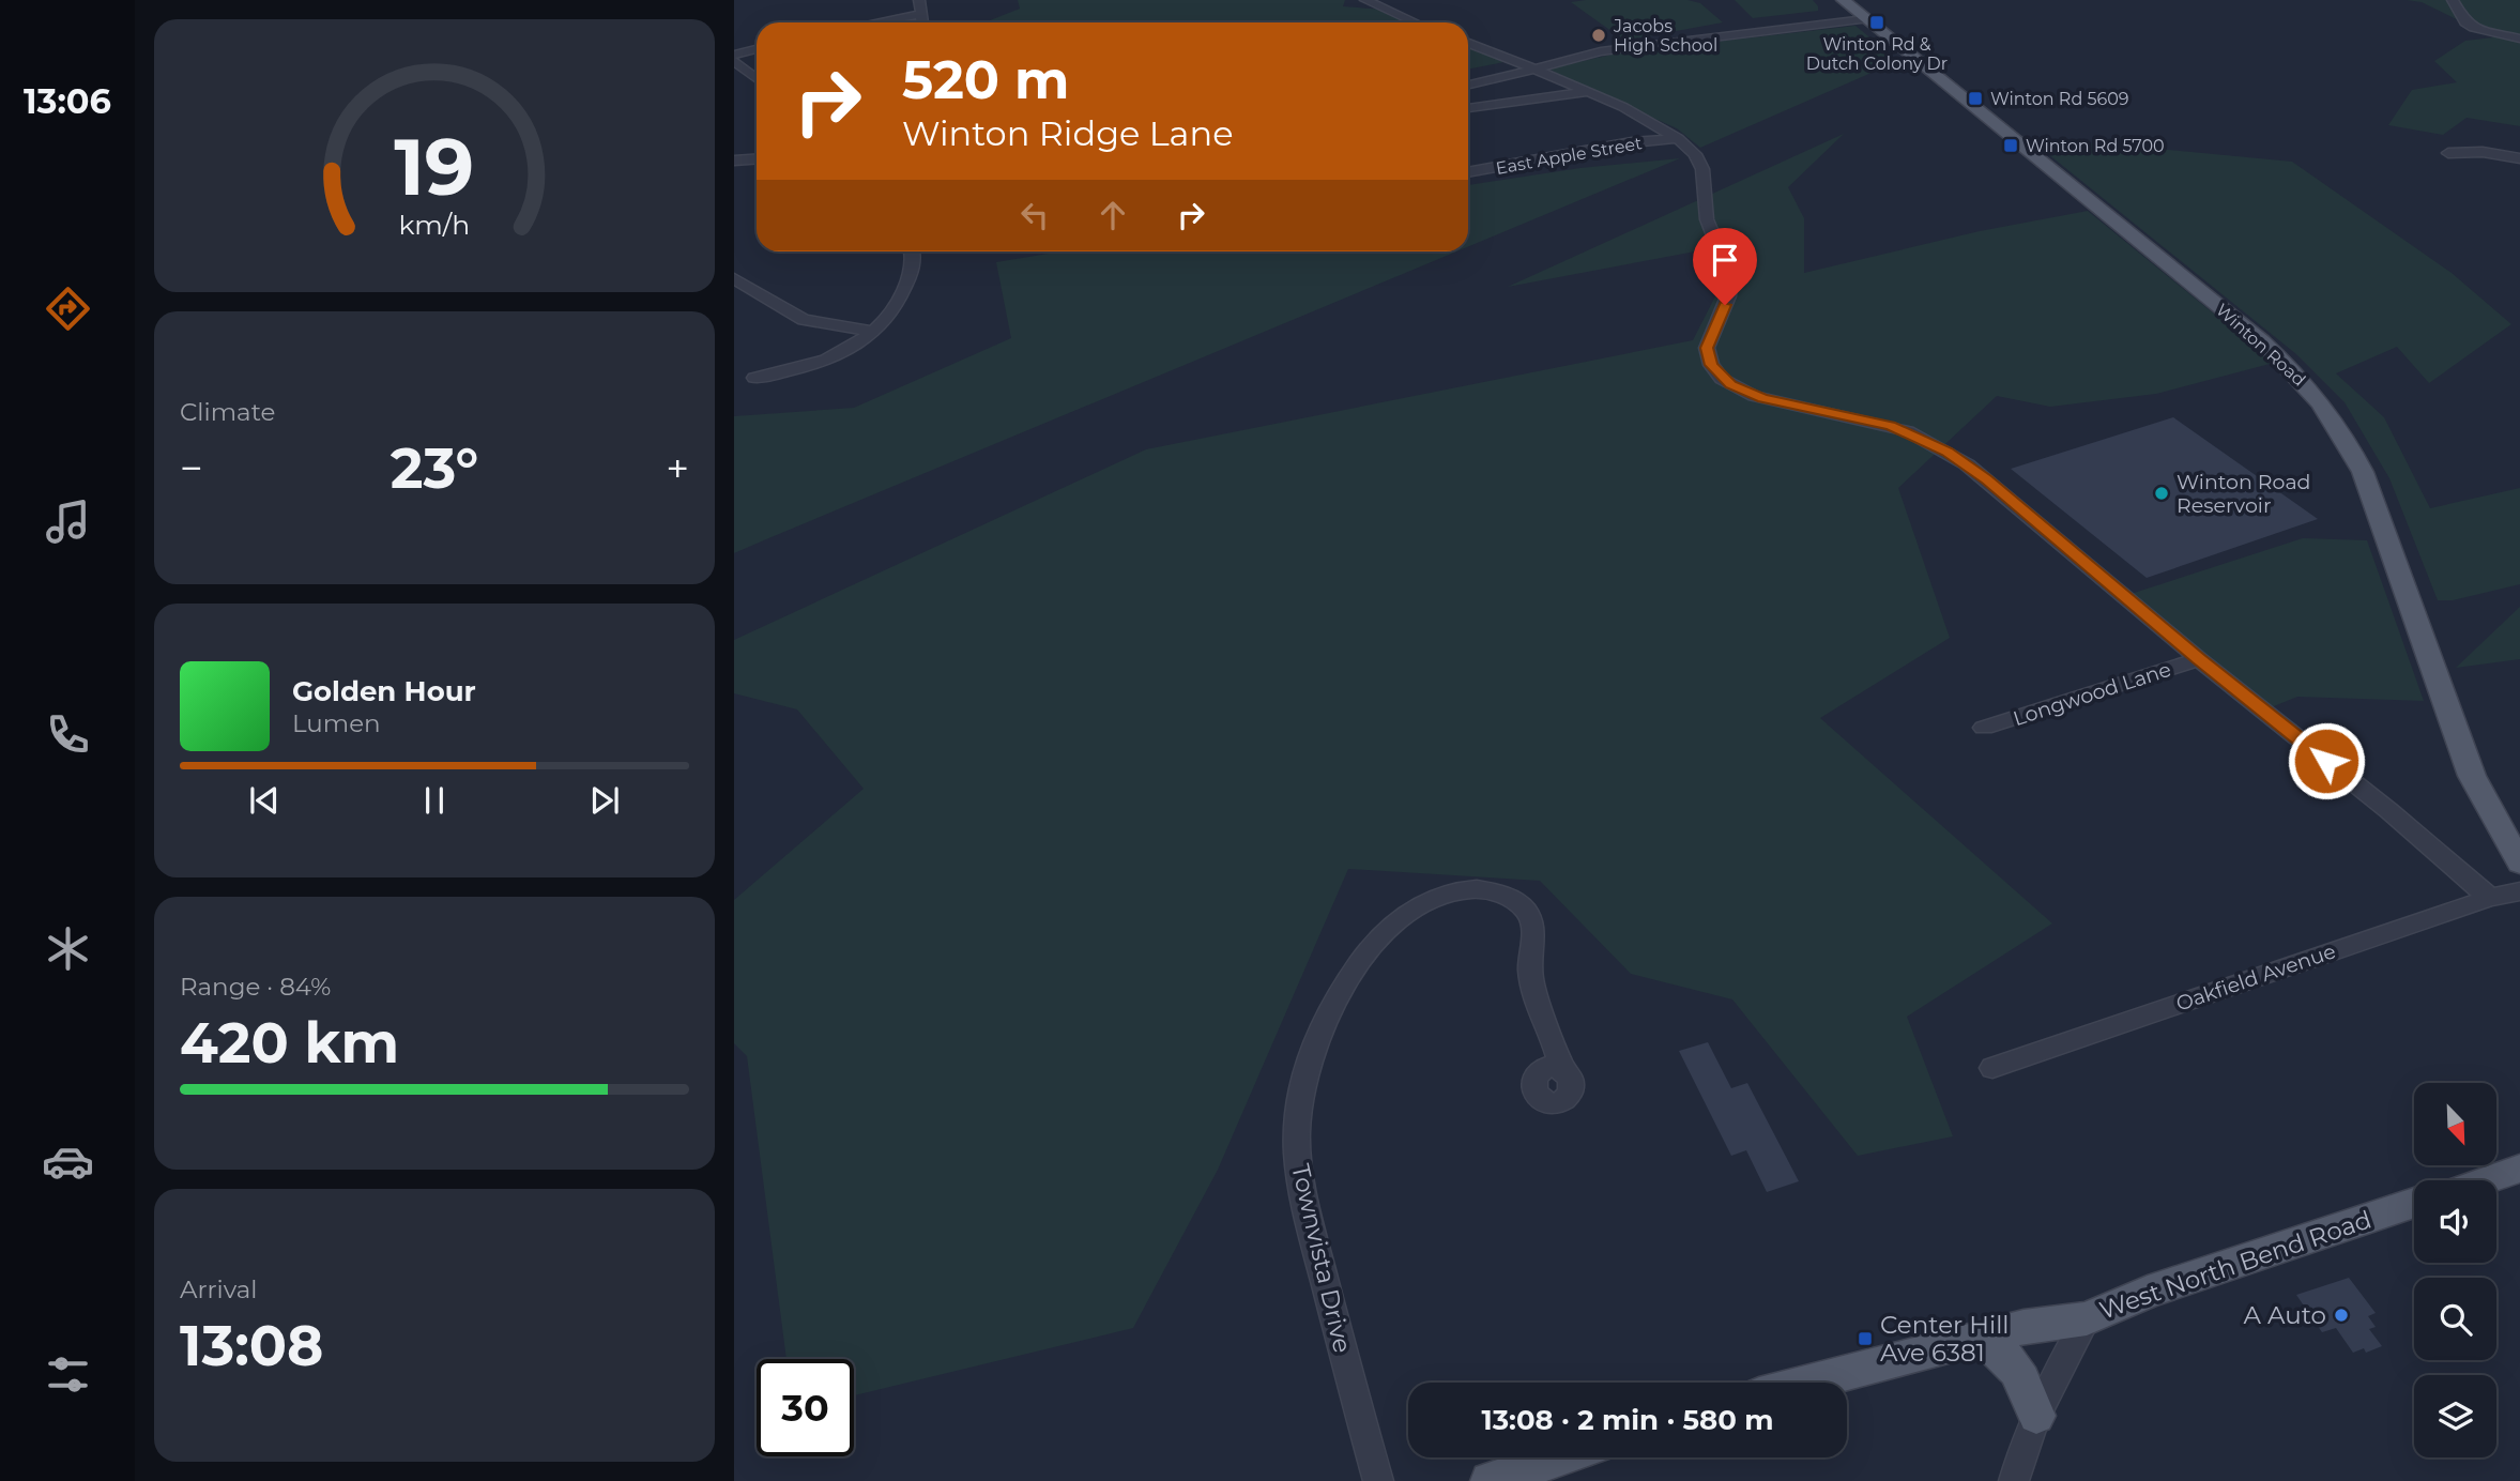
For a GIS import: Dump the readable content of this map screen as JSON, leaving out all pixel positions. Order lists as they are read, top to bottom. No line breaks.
{"streets":{"main road":["Winton Road","West North Bend Road"],"street":["East Apple Street","Longwood Lane","Oakfield Avenue","Townvista Drive"]},"places":{"transit":["Winton Rd & Dutch Colony Dr","Winton Rd 5609","Winton Rd 5700","Center Hill Ave 6381"],"other":["Jacobs High School","Winton Road Reservoir","A Auto"]},"north":"bottom right","page":{"tabs":"13:06","turn":["520 m","Winton Ridge Lane"],"tile":["Climate",["Range · 84%","420 km"],["Arrival","13:08"]],"heat":["−","23°","+"],"song":["Golden Hour","Lumen"],"limit":"30","trip":"13:08 · 2 min · 580 m","gauge":["19","km/h"]}}
